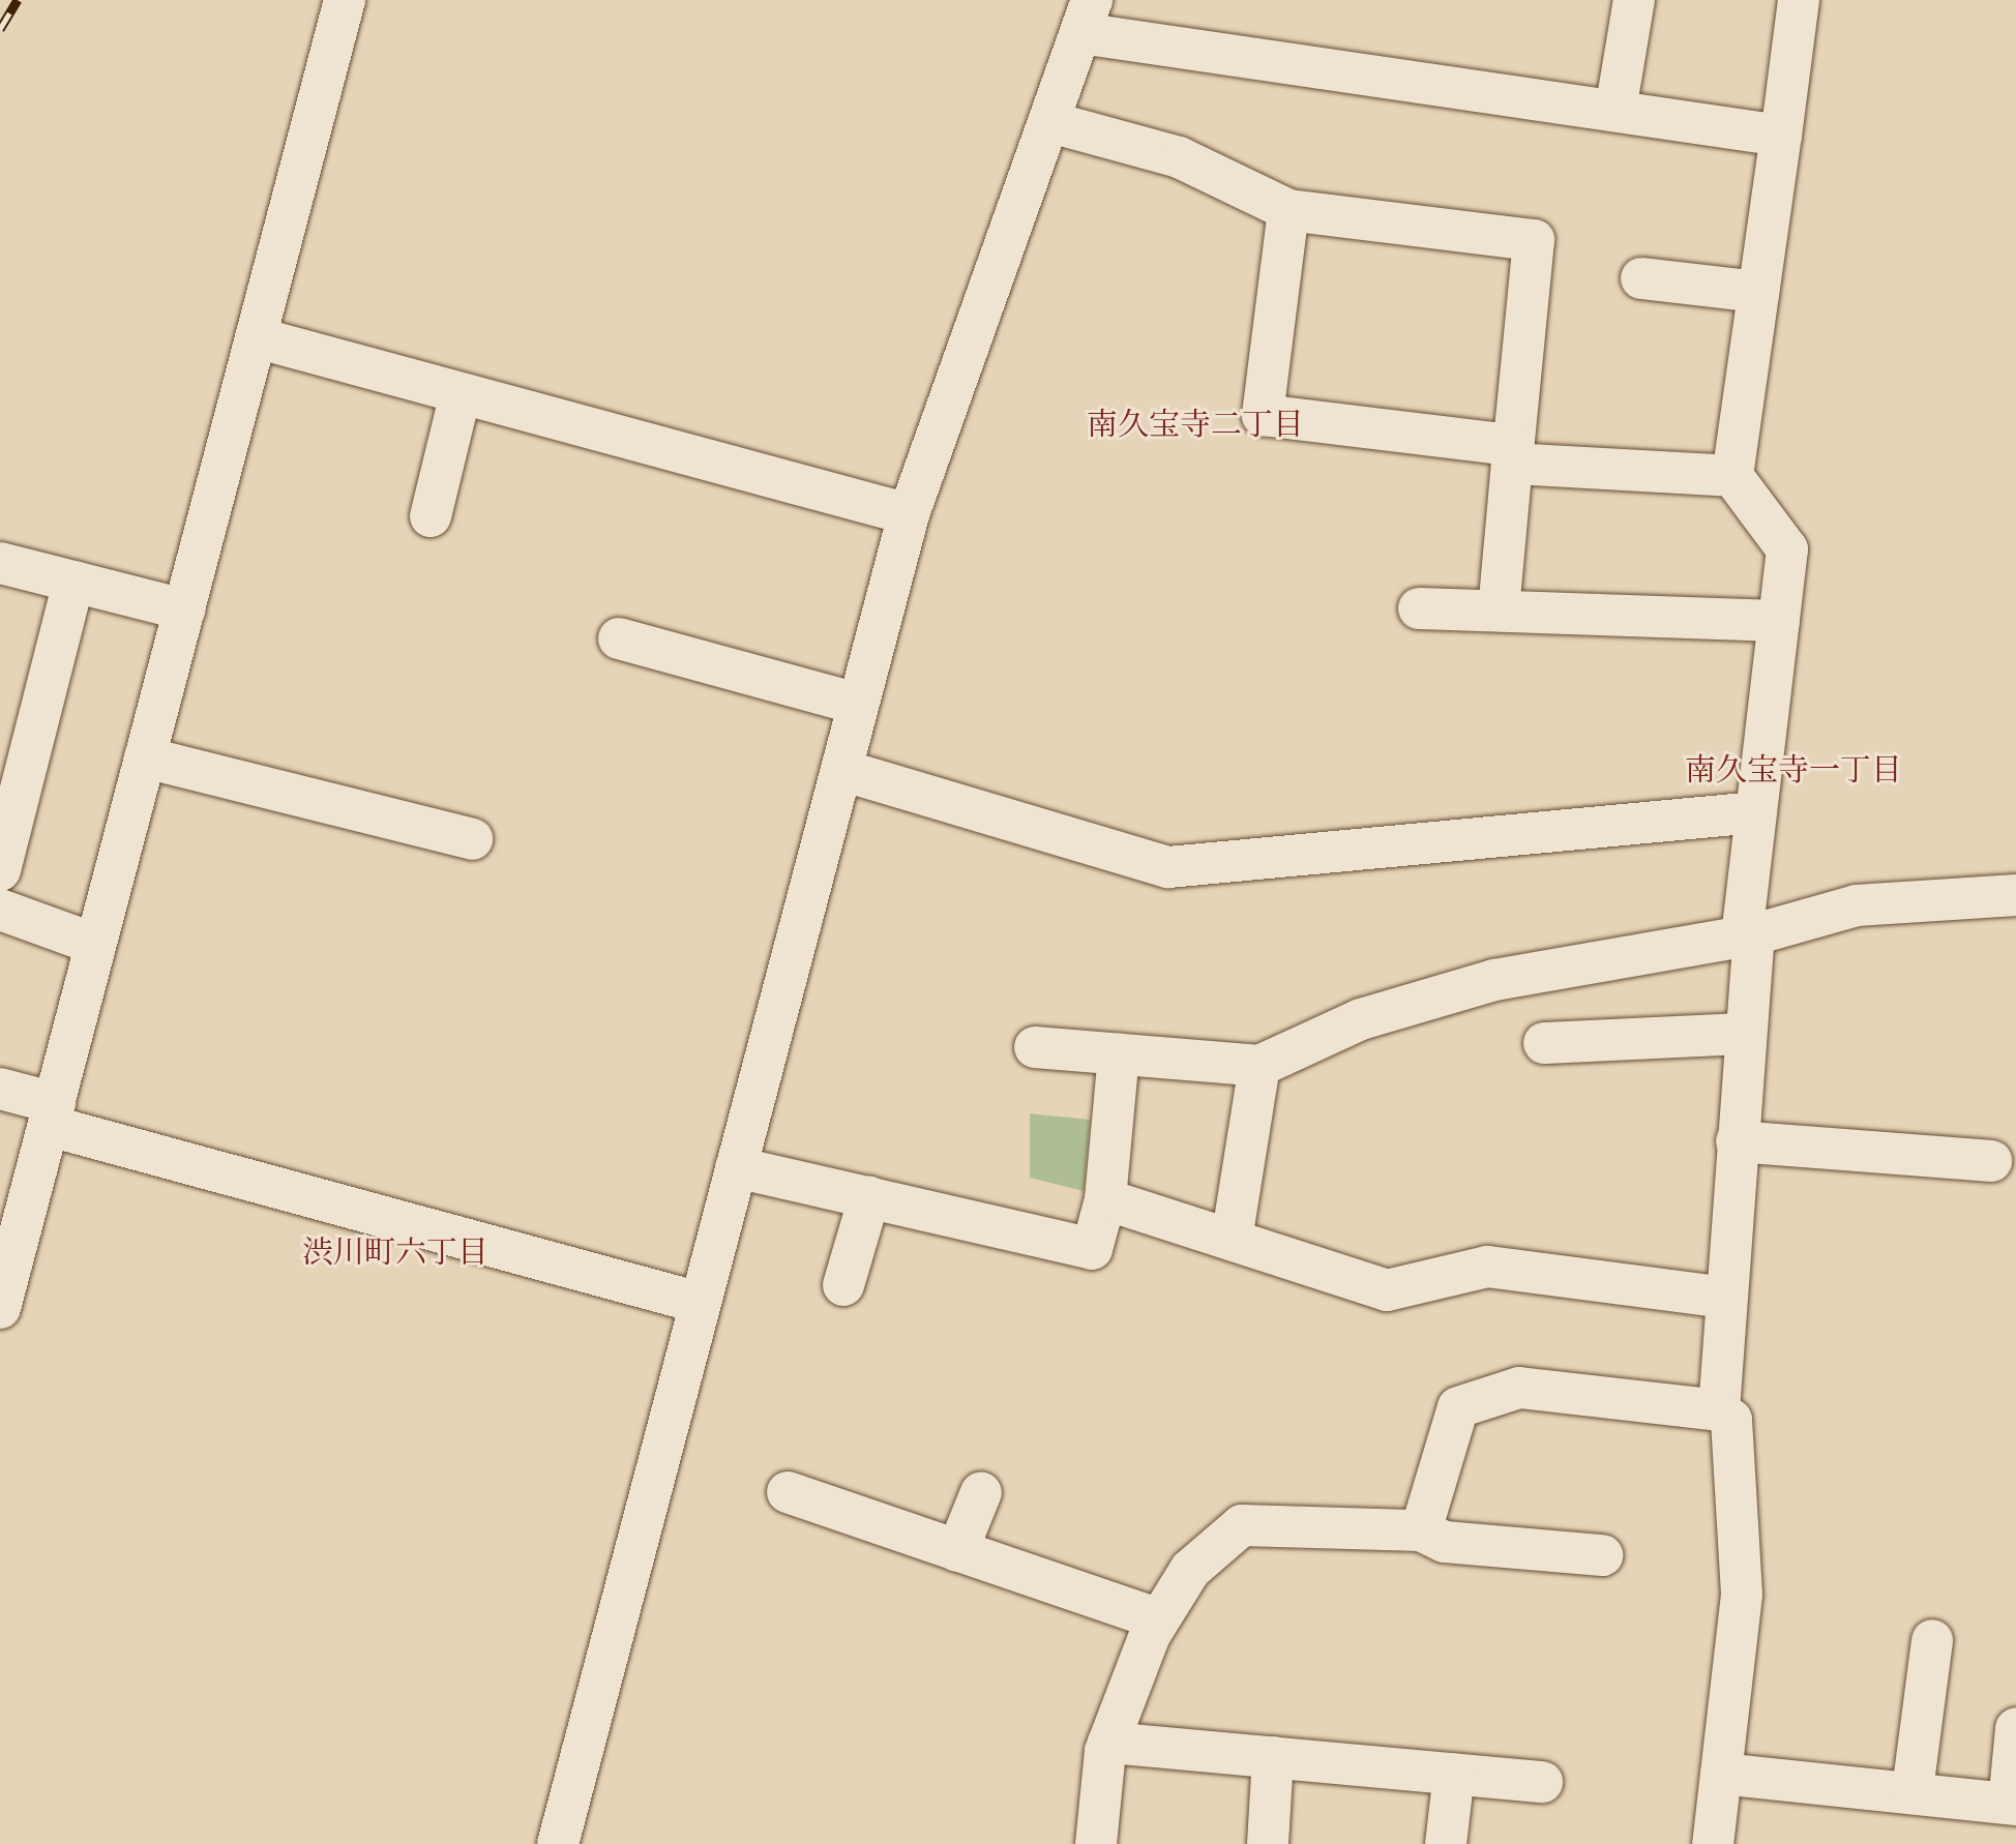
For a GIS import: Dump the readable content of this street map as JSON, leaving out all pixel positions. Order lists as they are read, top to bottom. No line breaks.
{"districts":["南久宝寺二丁目","南久宝寺一丁目","渋川町六丁目"]}
